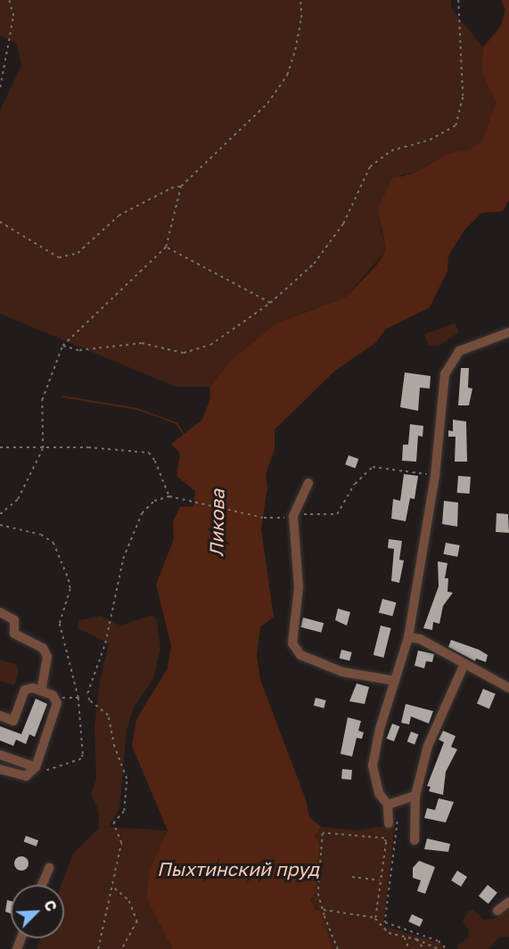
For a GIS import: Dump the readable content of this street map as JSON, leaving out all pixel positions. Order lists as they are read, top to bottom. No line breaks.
{"water":["Ликова","Пыхтинский пруд"],"north":"top right"}
